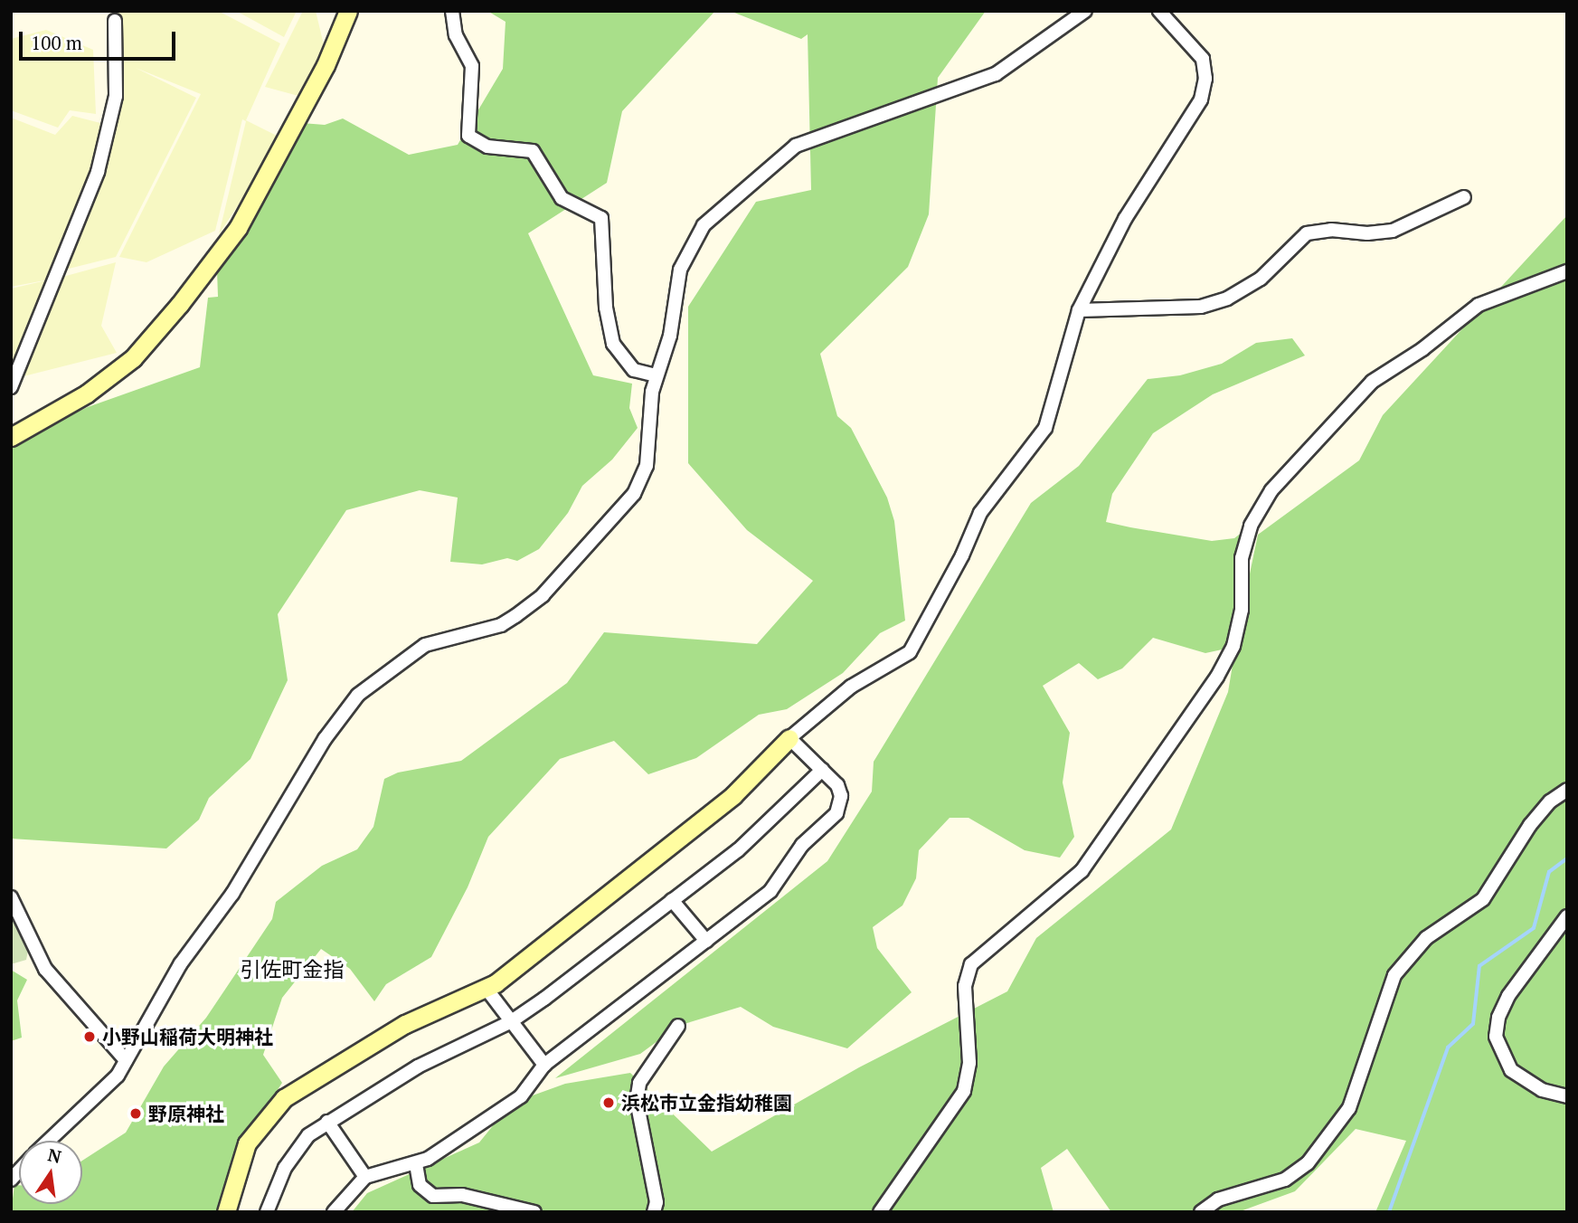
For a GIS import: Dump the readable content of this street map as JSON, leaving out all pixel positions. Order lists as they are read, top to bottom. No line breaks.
{"districts":["引佐町金指"],"places":["小野山稲荷大明神社","浜松市立金指幼稚園","野原神社"],"scale_bar":"100 m","north":"top"}
